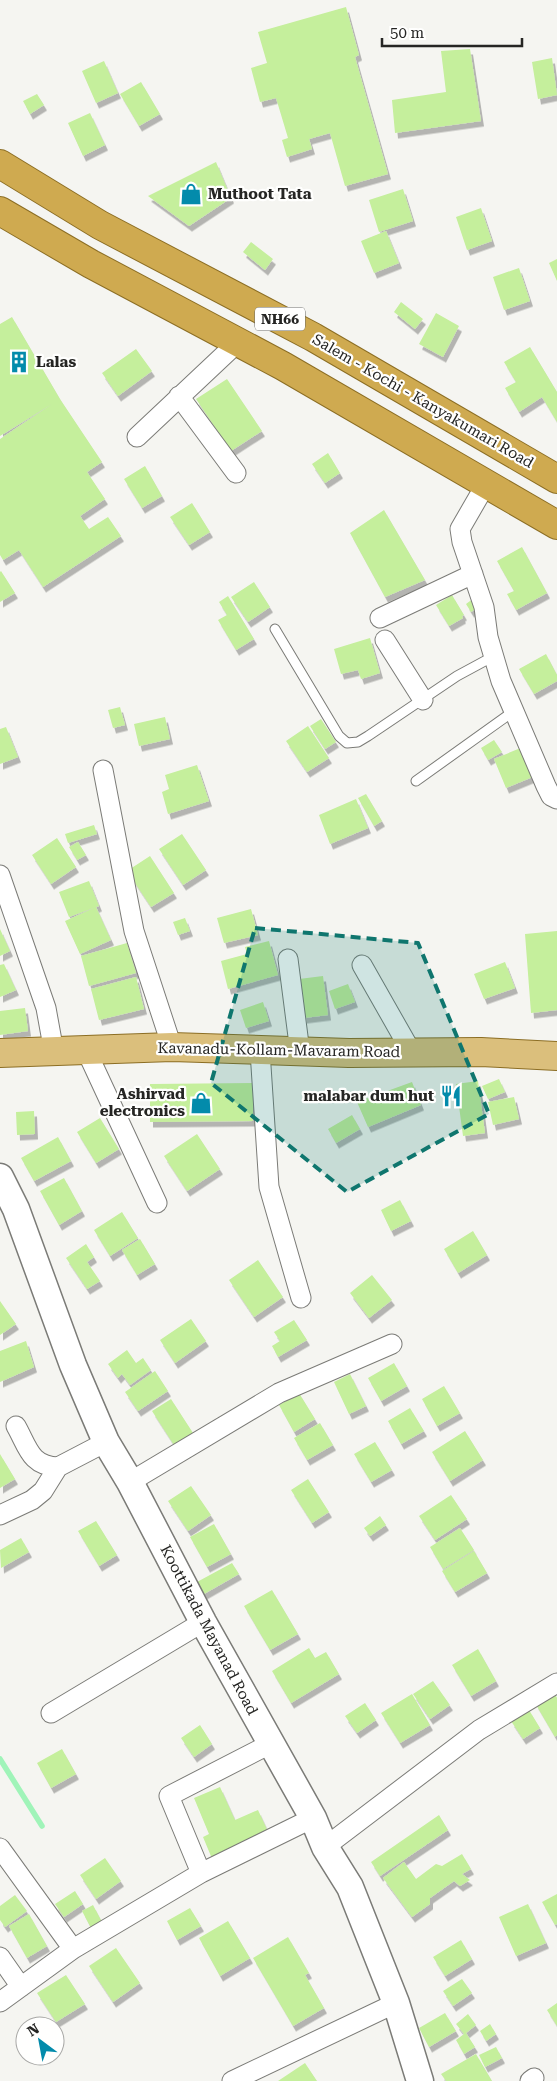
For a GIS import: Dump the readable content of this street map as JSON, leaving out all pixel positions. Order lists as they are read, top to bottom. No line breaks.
{"streets":{"highway":["NH66","Salem - Kochi - Kanyakumari Road"],"main road":["Kavanadu-Kollam-Mavaram Road","Koottikada Mayanad Road"]},"places":{"shop":["Muthoot Tata","Ashirvad electronics"],"building":["Lalas"],"restaurant":["malabar dum hut"]},"scale_bar":"50 m","north":"top left"}
